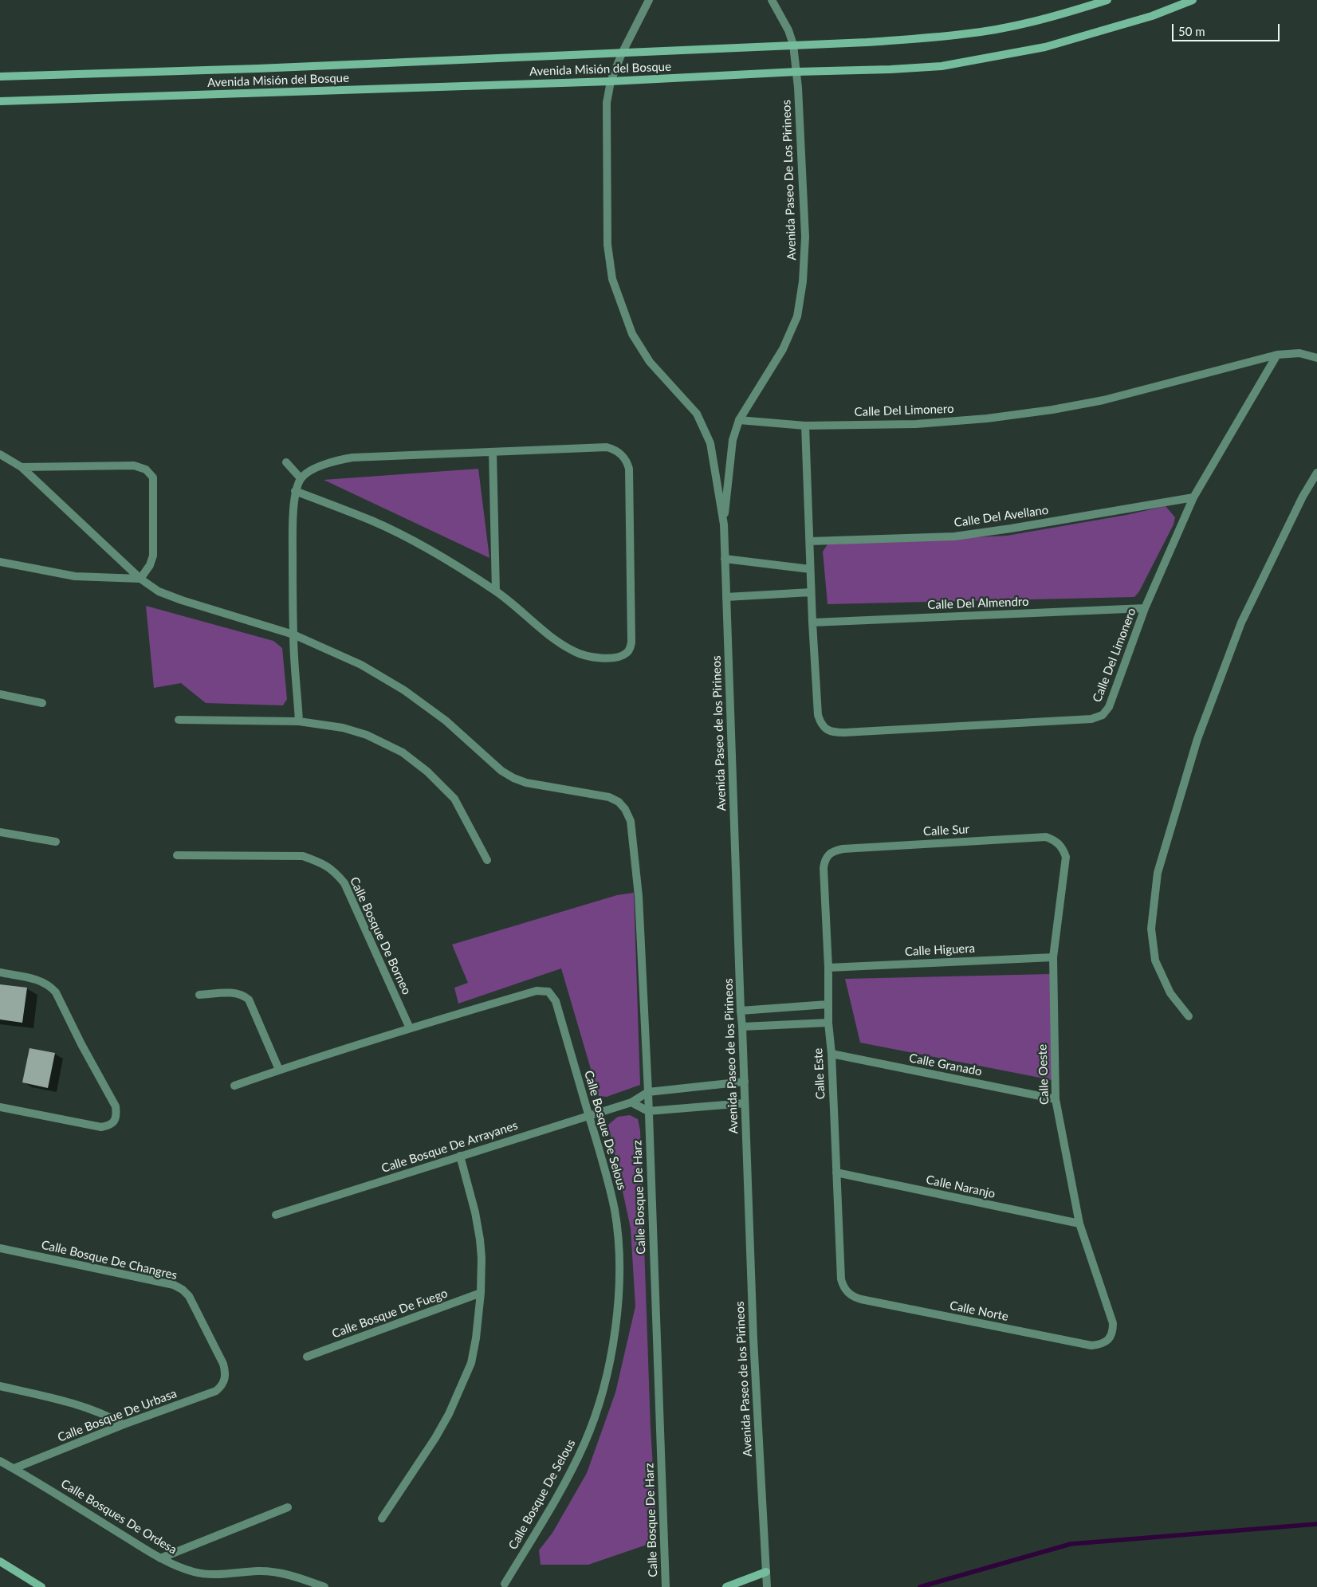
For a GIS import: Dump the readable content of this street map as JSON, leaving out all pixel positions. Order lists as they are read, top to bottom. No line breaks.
{"streets":{"main road":["Avenida Misión del Bosque"],"street":["Avenida Paseo De Los Pirineos","Calle Del Limonero","Calle Del Avellano","Calle Del Almendro","Avenida Paseo de los Pirineos","Calle Sur","Calle Bosque De Borneo","Calle Higuera","Calle Granado","Calle Este","Calle Oeste","Calle Bosque De Selous","Calle Bosque De Arrayanes","Calle Naranjo","Calle Bosque De Harz","Calle Bosque De Changres","Calle Norte","Calle Bosque De Fuego","Calle Bosque De Urbasa","Calle Bosques De Ordesa"]},"crossings":[["Avenida Misión del Bosque","Avenida Paseo De Los Pirineos"],["Avenida Paseo De Los Pirineos","Calle Del Limonero"],["Avenida Paseo De Los Pirineos","Avenida Paseo de los Pirineos"],["Calle Del Limonero","Calle Del Avellano"],["Calle Del Limonero","Calle Del Almendro"],["Avenida Paseo de los Pirineos","Calle Bosque De Arrayanes"],["Calle Sur","Calle Este"],["Calle Sur","Calle Oeste"],["Calle Bosque De Borneo","Calle Bosque De Selous"],["Calle Higuera","Calle Este"],["Calle Higuera","Calle Oeste"],["Calle Granado","Calle Este"],["Calle Granado","Calle Oeste"],["Calle Este","Calle Naranjo"],["Calle Este","Calle Norte"],["Calle Oeste","Calle Naranjo"],["Calle Oeste","Calle Norte"],["Calle Bosque De Selous","Calle Bosque De Arrayanes"],["Calle Bosque De Arrayanes","Calle Bosque De Harz"],["Calle Bosque De Changres","Calle Bosque De Urbasa"],["Calle Bosque De Urbasa","Calle Bosques De Ordesa"]],"scale_bar":"50 m"}
